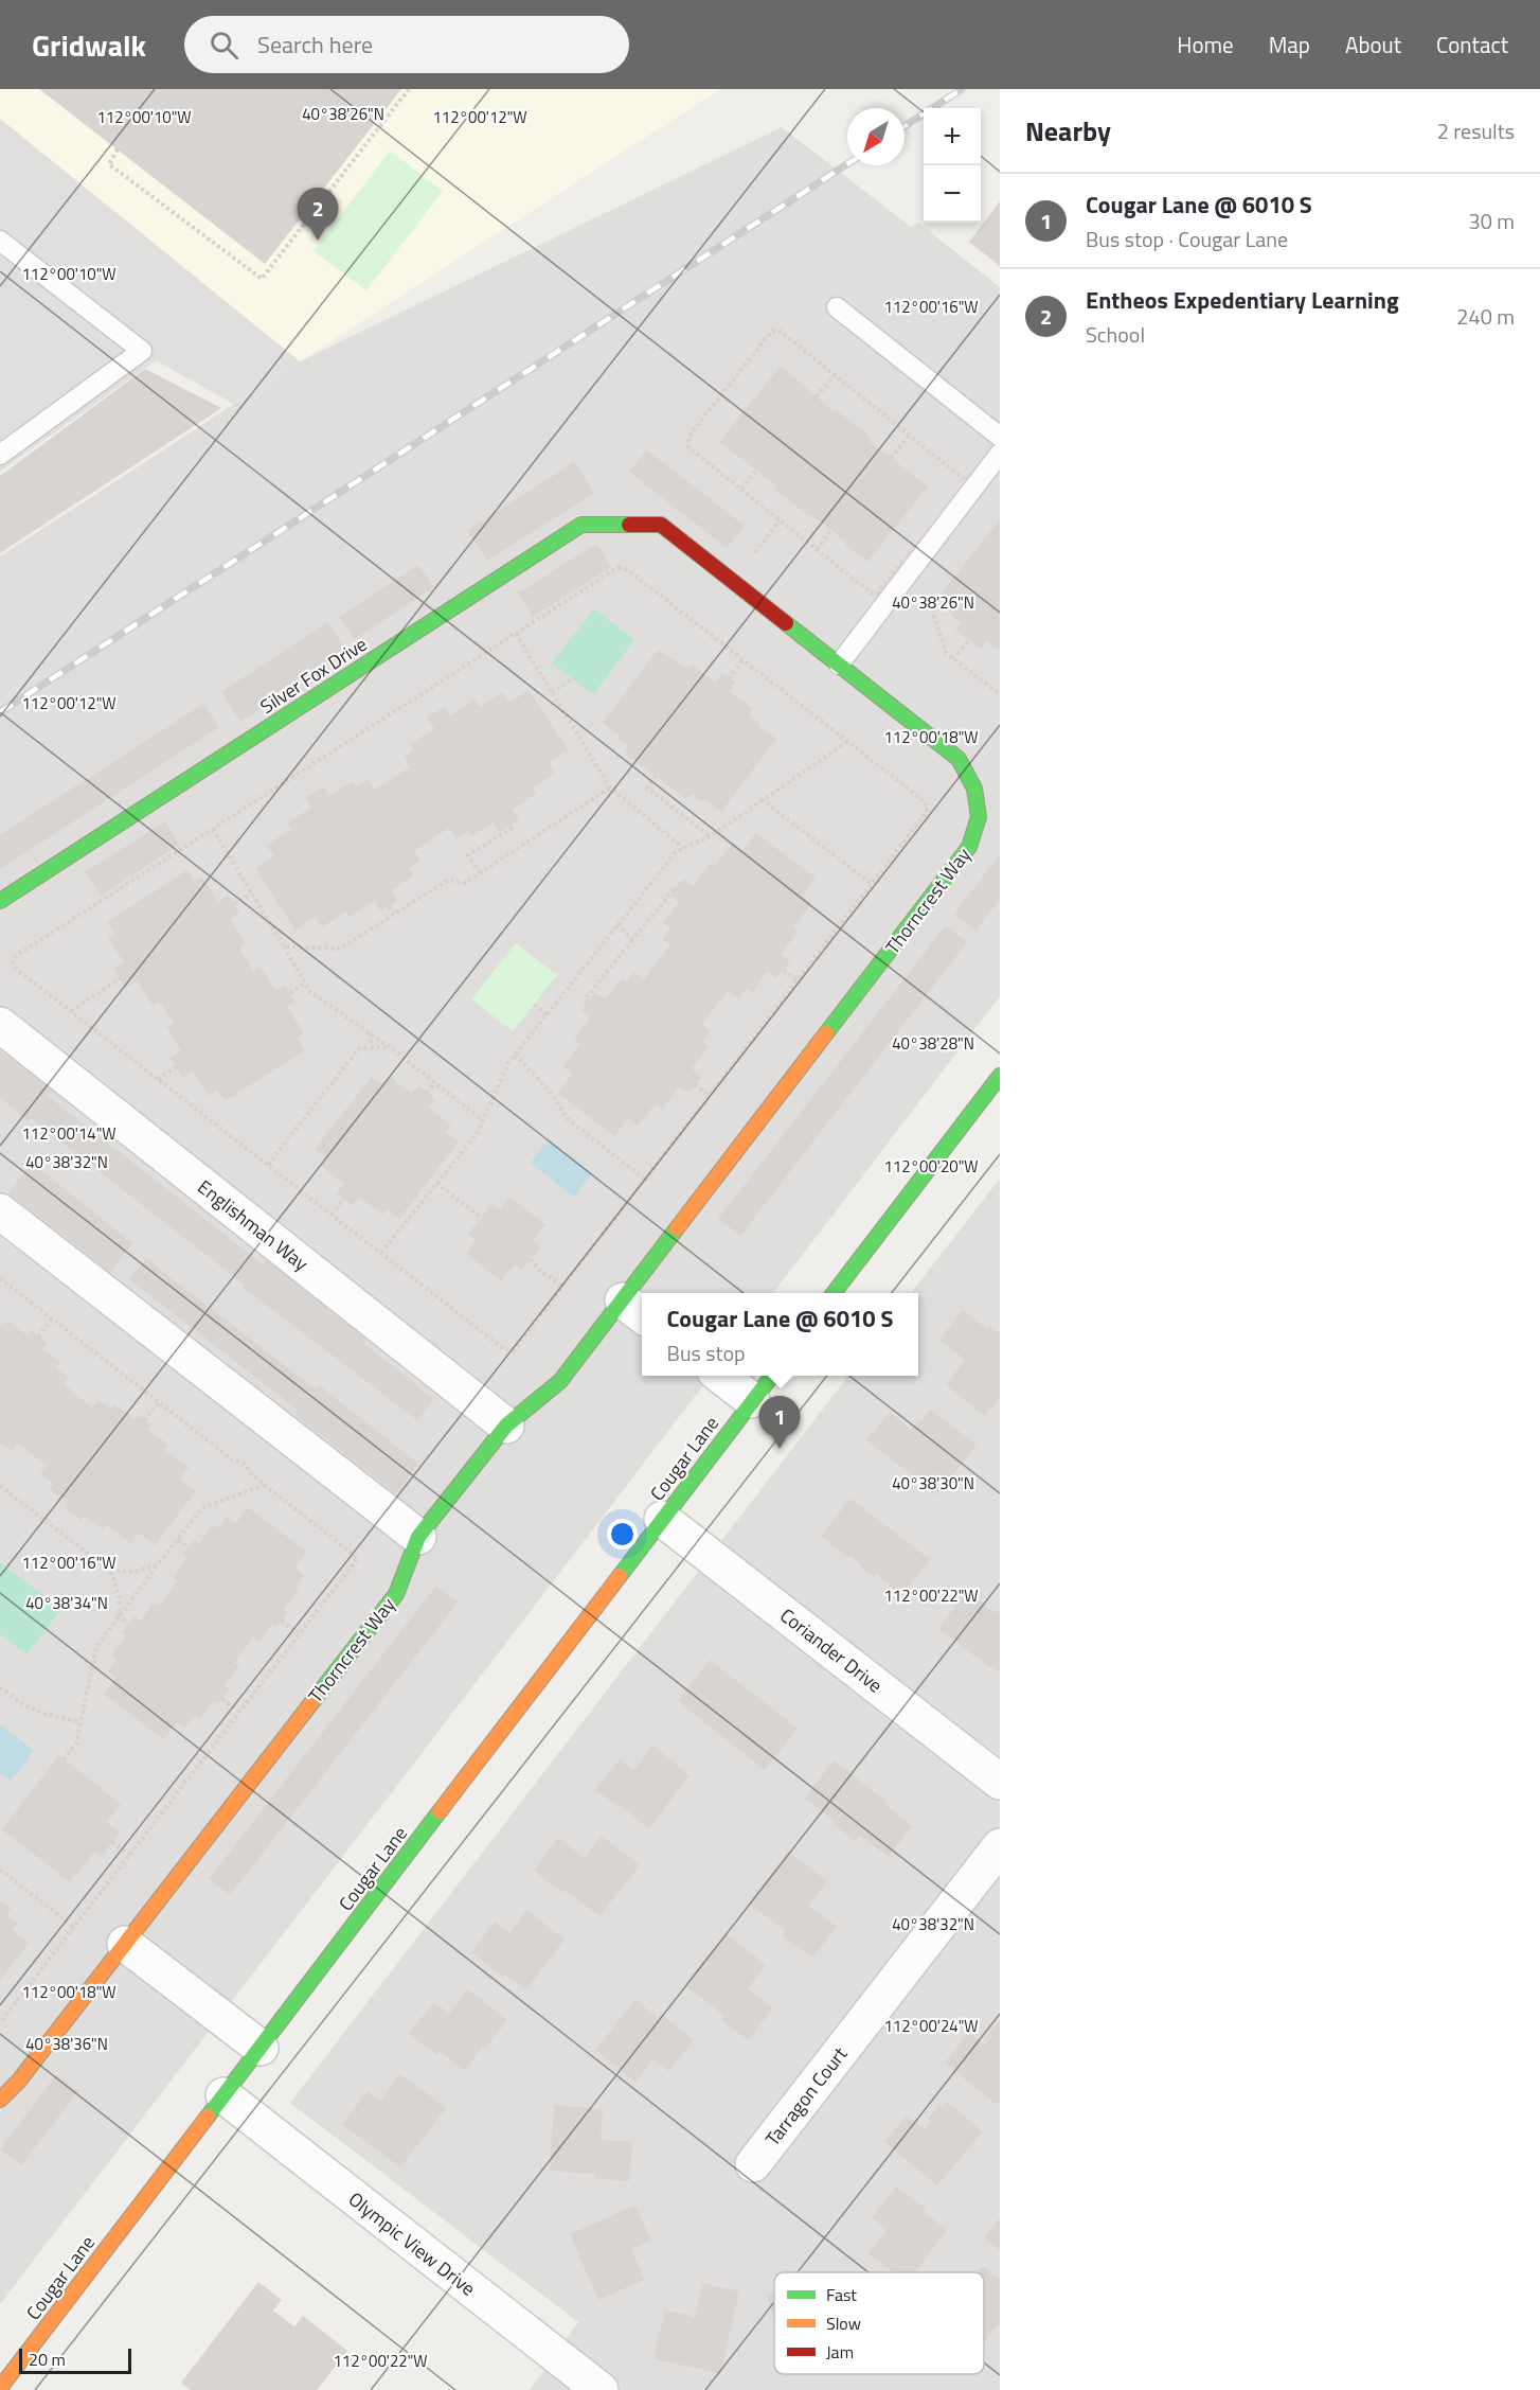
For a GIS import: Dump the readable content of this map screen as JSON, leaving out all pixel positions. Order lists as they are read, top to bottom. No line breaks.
{"streets":{"street":["Silver Fox Drive","Thorncrest Way","Englishman Way","Cougar Lane","Coriander Drive","Tarragon Court","Olympic View Drive"]},"crossings":[["Silver Fox Drive","Thorncrest Way"],["Thorncrest Way","Englishman Way"],["Cougar Lane","Coriander Drive"],["Cougar Lane","Olympic View Drive"]],"legend":["Fast","Slow","Jam"],"scale_bar":"20 m","north":"bottom left","page":{"header":"Gridwalk","search":"Search here","nav":["Home","Map","About","Contact"],"heading":["Nearby","2 results"],"map_buttons":["+","−"],"list":[{"mark":"1","name":"Cougar Lane @ 6010 S","note":"Bus stop · Cougar Lane","value":"30 m"},{"mark":"2","name":"Entheos Expedentiary Learning","note":"School","value":"240 m"}],"pins":["2","1"],"popup":["Cougar Lane @ 6010 S","Bus stop"],"scale":"20 m"},"coordinates":["40°38'26\"N","112°00'10\"W","112°00'12\"W","112°00'16\"W","112°00'18\"W","40°38'28\"N","112°00'14\"W","40°38'32\"N","112°00'20\"W","40°38'30\"N","112°00'22\"W","40°38'34\"N","112°00'24\"W","40°38'36\"N"]}
